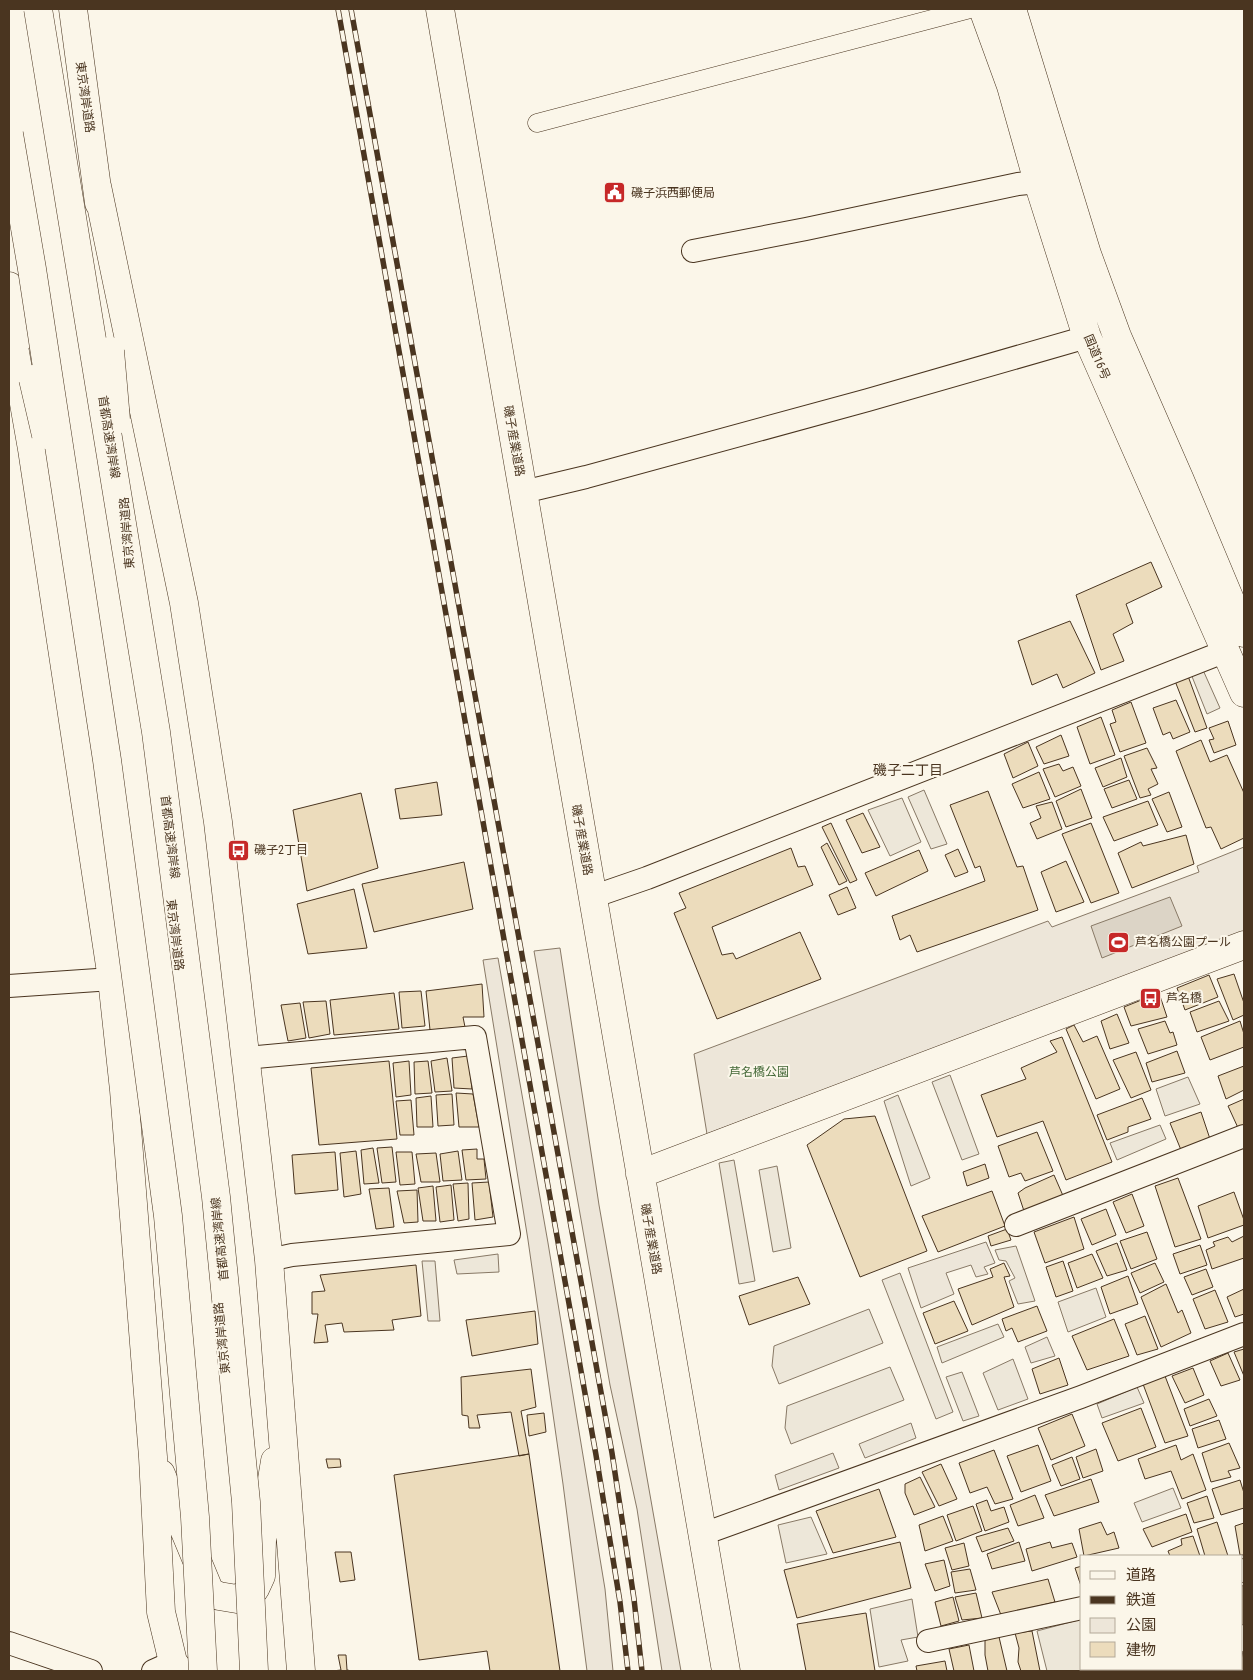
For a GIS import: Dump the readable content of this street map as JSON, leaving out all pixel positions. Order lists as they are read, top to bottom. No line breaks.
{"streets":{"main road":["東京湾岸道路","国道16号","首都高速湾岸線","磯子産業道路"]},"districts":["磯子二丁目"],"parks":["芦名橋公園"],"places":{"public building":["磯子浜西郵便局"],"bus stop":["磯子2丁目","芦名橋"],"sports":["芦名橋公園プール"]},"legend":["道路","鉄道","公園","建物"]}
